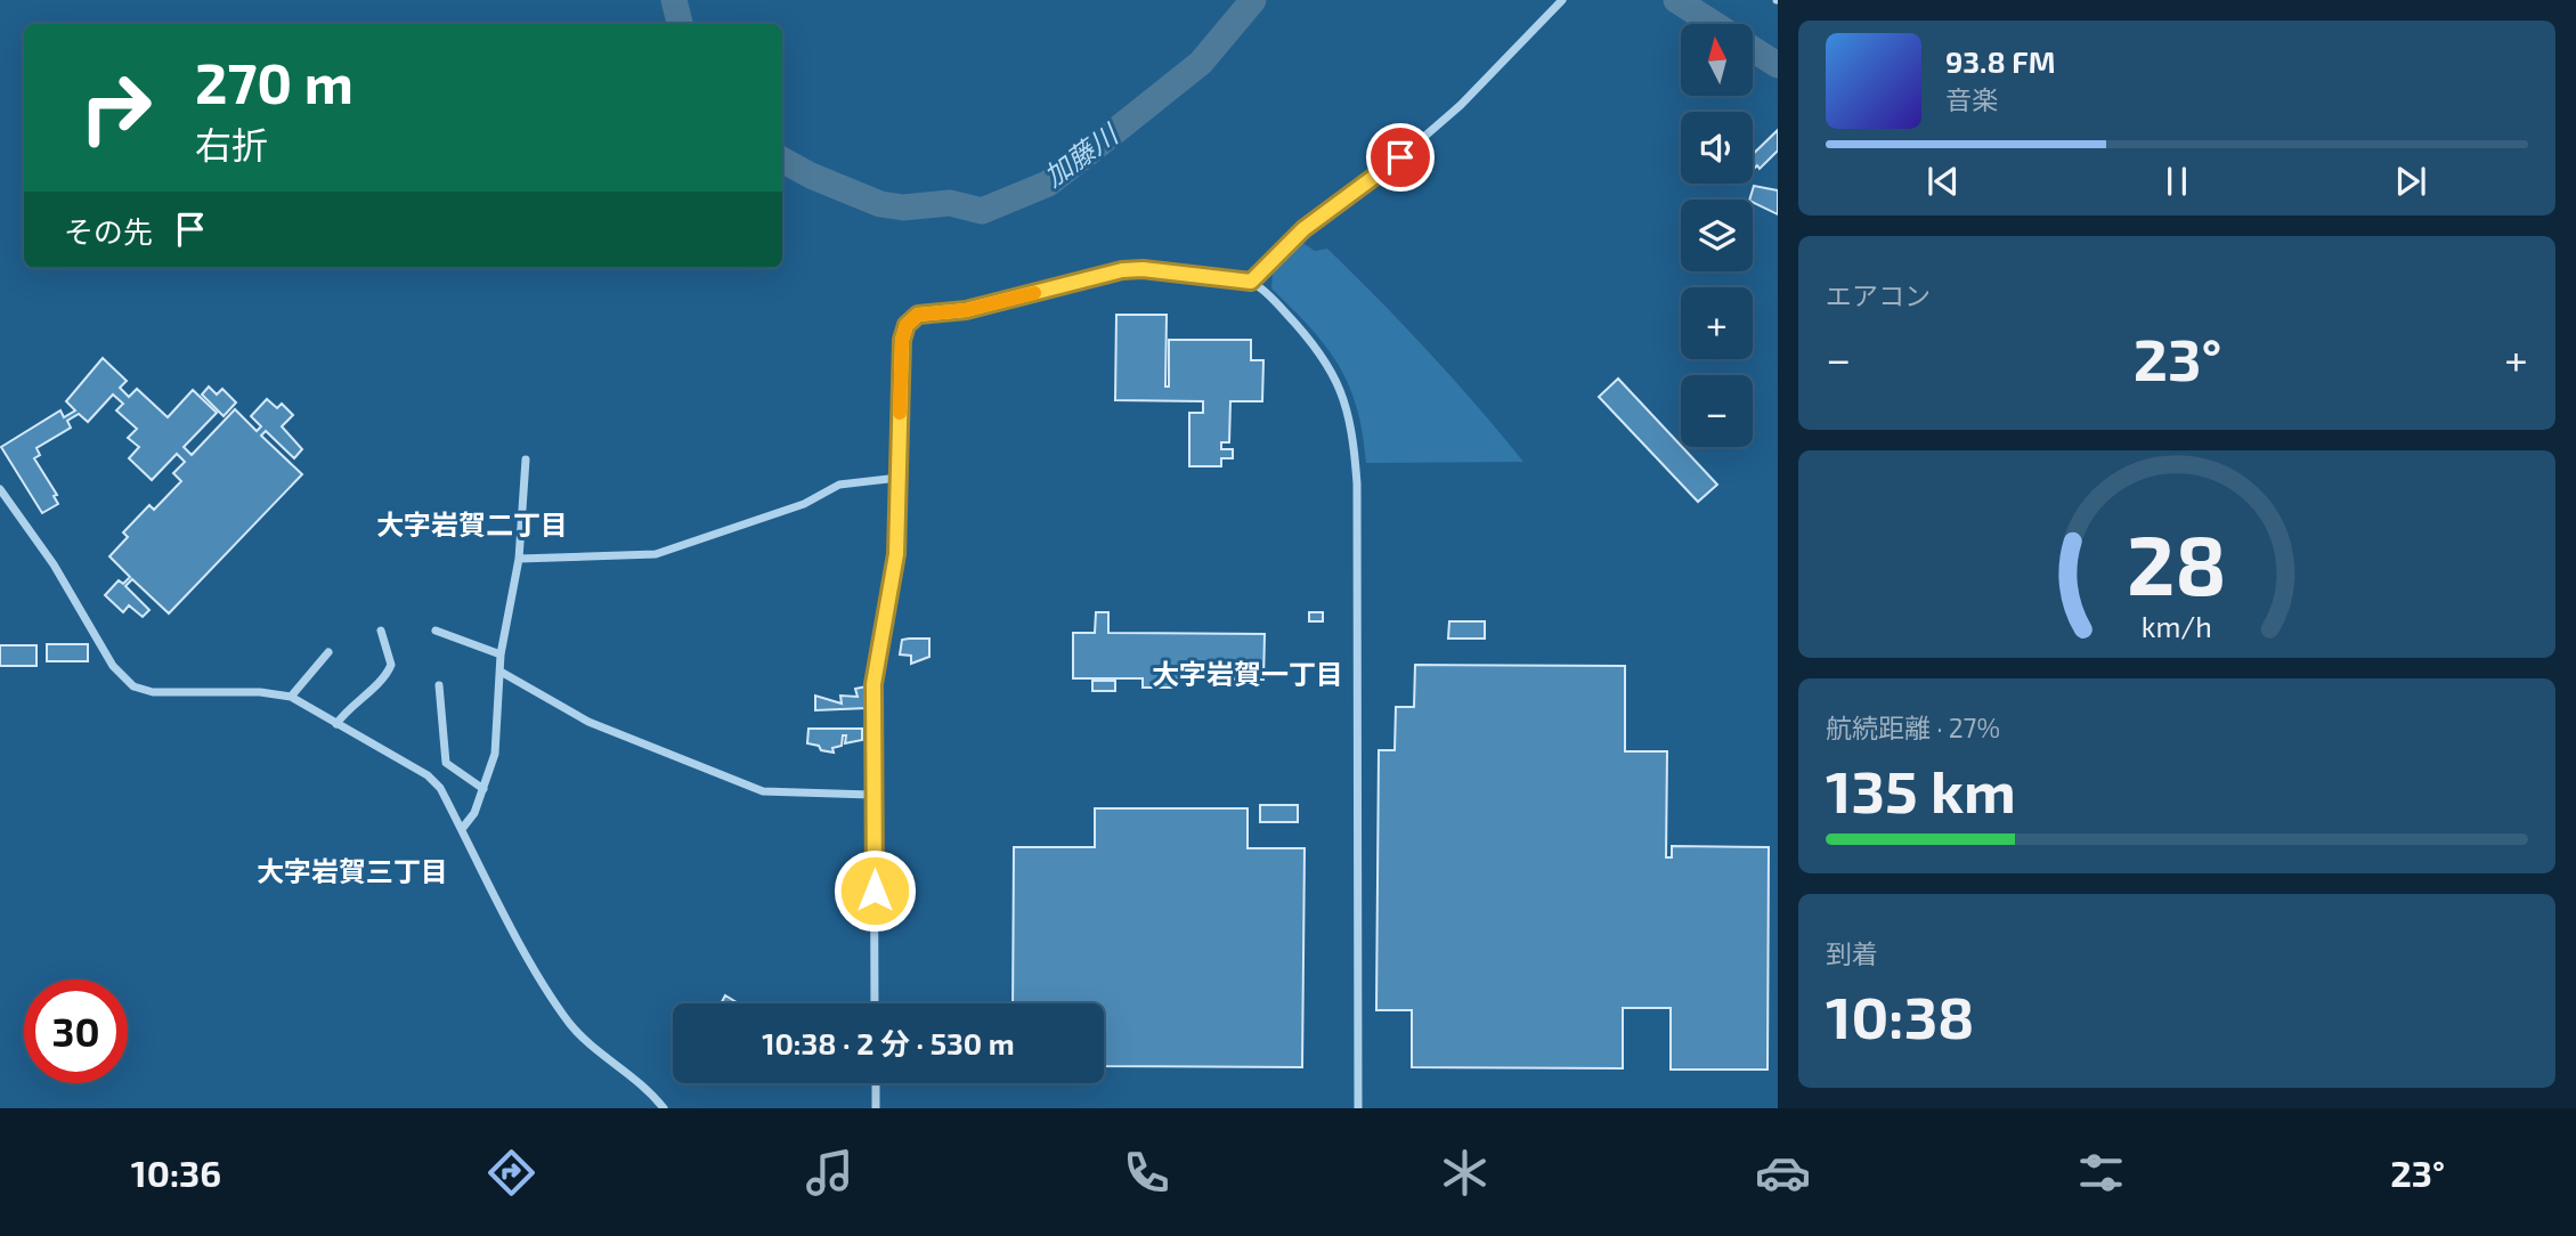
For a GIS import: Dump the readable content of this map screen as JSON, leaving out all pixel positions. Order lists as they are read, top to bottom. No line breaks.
{"districts":["大字岩賀二丁目","大字岩賀一丁目","大字岩賀三丁目"],"water":["加藤川"],"north":"top","page":{"map_buttons":["+","−"],"turn":["270 m","右折"],"song":["93.8 FM","音楽"],"then":"その先","tile":["エアコン",["航続距離 · 27%","135 km"],["到着","10:38"]],"heat":["−","23°","+"],"limit":"30","trip":"10:38 · 2 分 · 530 m","tabs":["10:36","23°"],"gauge":["28","km/h"]}}
